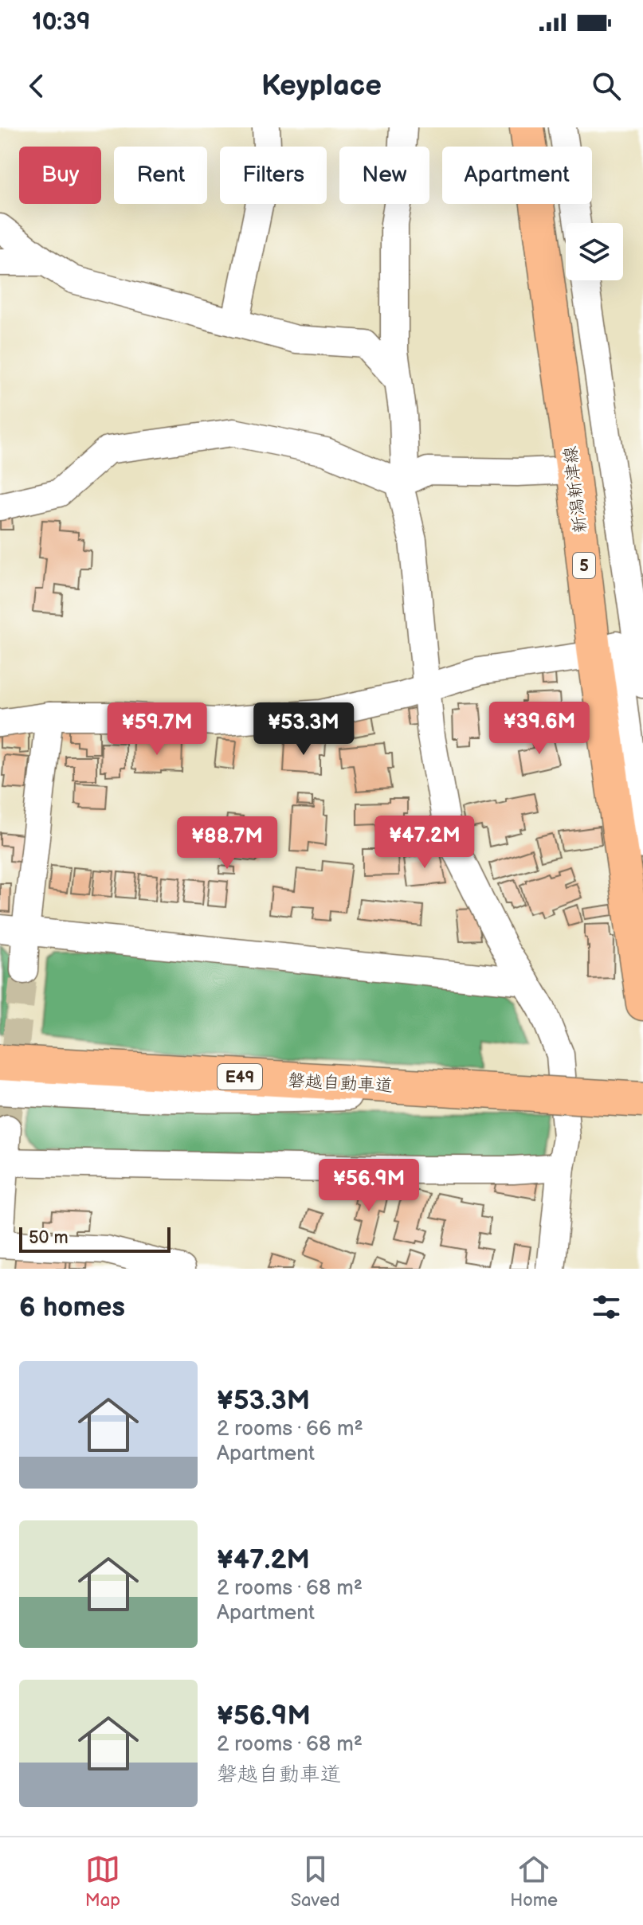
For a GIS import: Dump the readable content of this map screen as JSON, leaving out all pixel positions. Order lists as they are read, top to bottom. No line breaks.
{"streets":{"highway":["E49","磐越自動車道"],"main road":["新潟新津線","5"]},"scale_bar":"50 m","page":{"status":"10:39","header":"Keyplace","chip":["Buy","Rent","Filters","New","Apartment"],"price":["¥39.6M","¥59.7M","¥53.3M","¥47.2M","¥88.7M","¥56.9M"],"scale":"50 m","heading":"6 homes","list":[{"name":"¥53.3M","note":"2 rooms · 66 m² · Apartment"},{"name":"¥47.2M","note":"2 rooms · 68 m² · Apartment"},{"name":"¥56.9M","note":"2 rooms · 68 m² · 磐越自動車道"}],"tabs":["Map","Saved","Home"]}}
